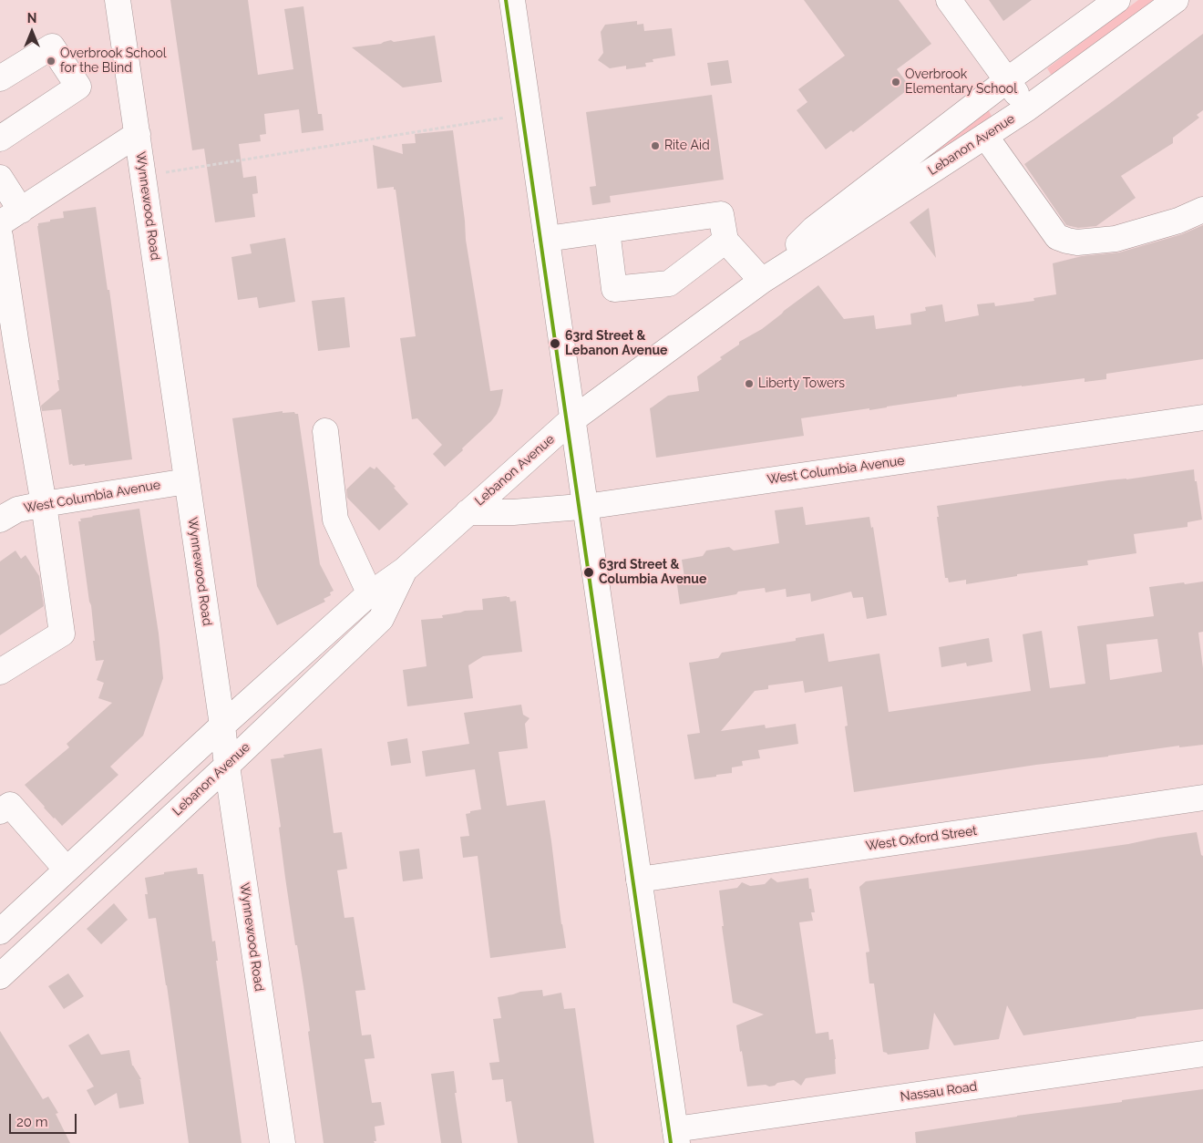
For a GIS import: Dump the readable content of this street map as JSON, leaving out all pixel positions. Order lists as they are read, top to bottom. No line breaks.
{"streets":{"street":["Lebanon Avenue","Wynnewood Road","West Columbia Avenue","West Oxford Street","Nassau Road"]},"crossings":[["Lebanon Avenue","Wynnewood Road"],["Lebanon Avenue","West Columbia Avenue"],["Wynnewood Road","West Columbia Avenue"]],"places":["Overbrook School for the Blind","Overbrook Elementary School","Rite Aid","63rd Street & Lebanon Avenue","Liberty Towers","63rd Street & Columbia Avenue"],"scale_bar":"20 m","north":"top"}
